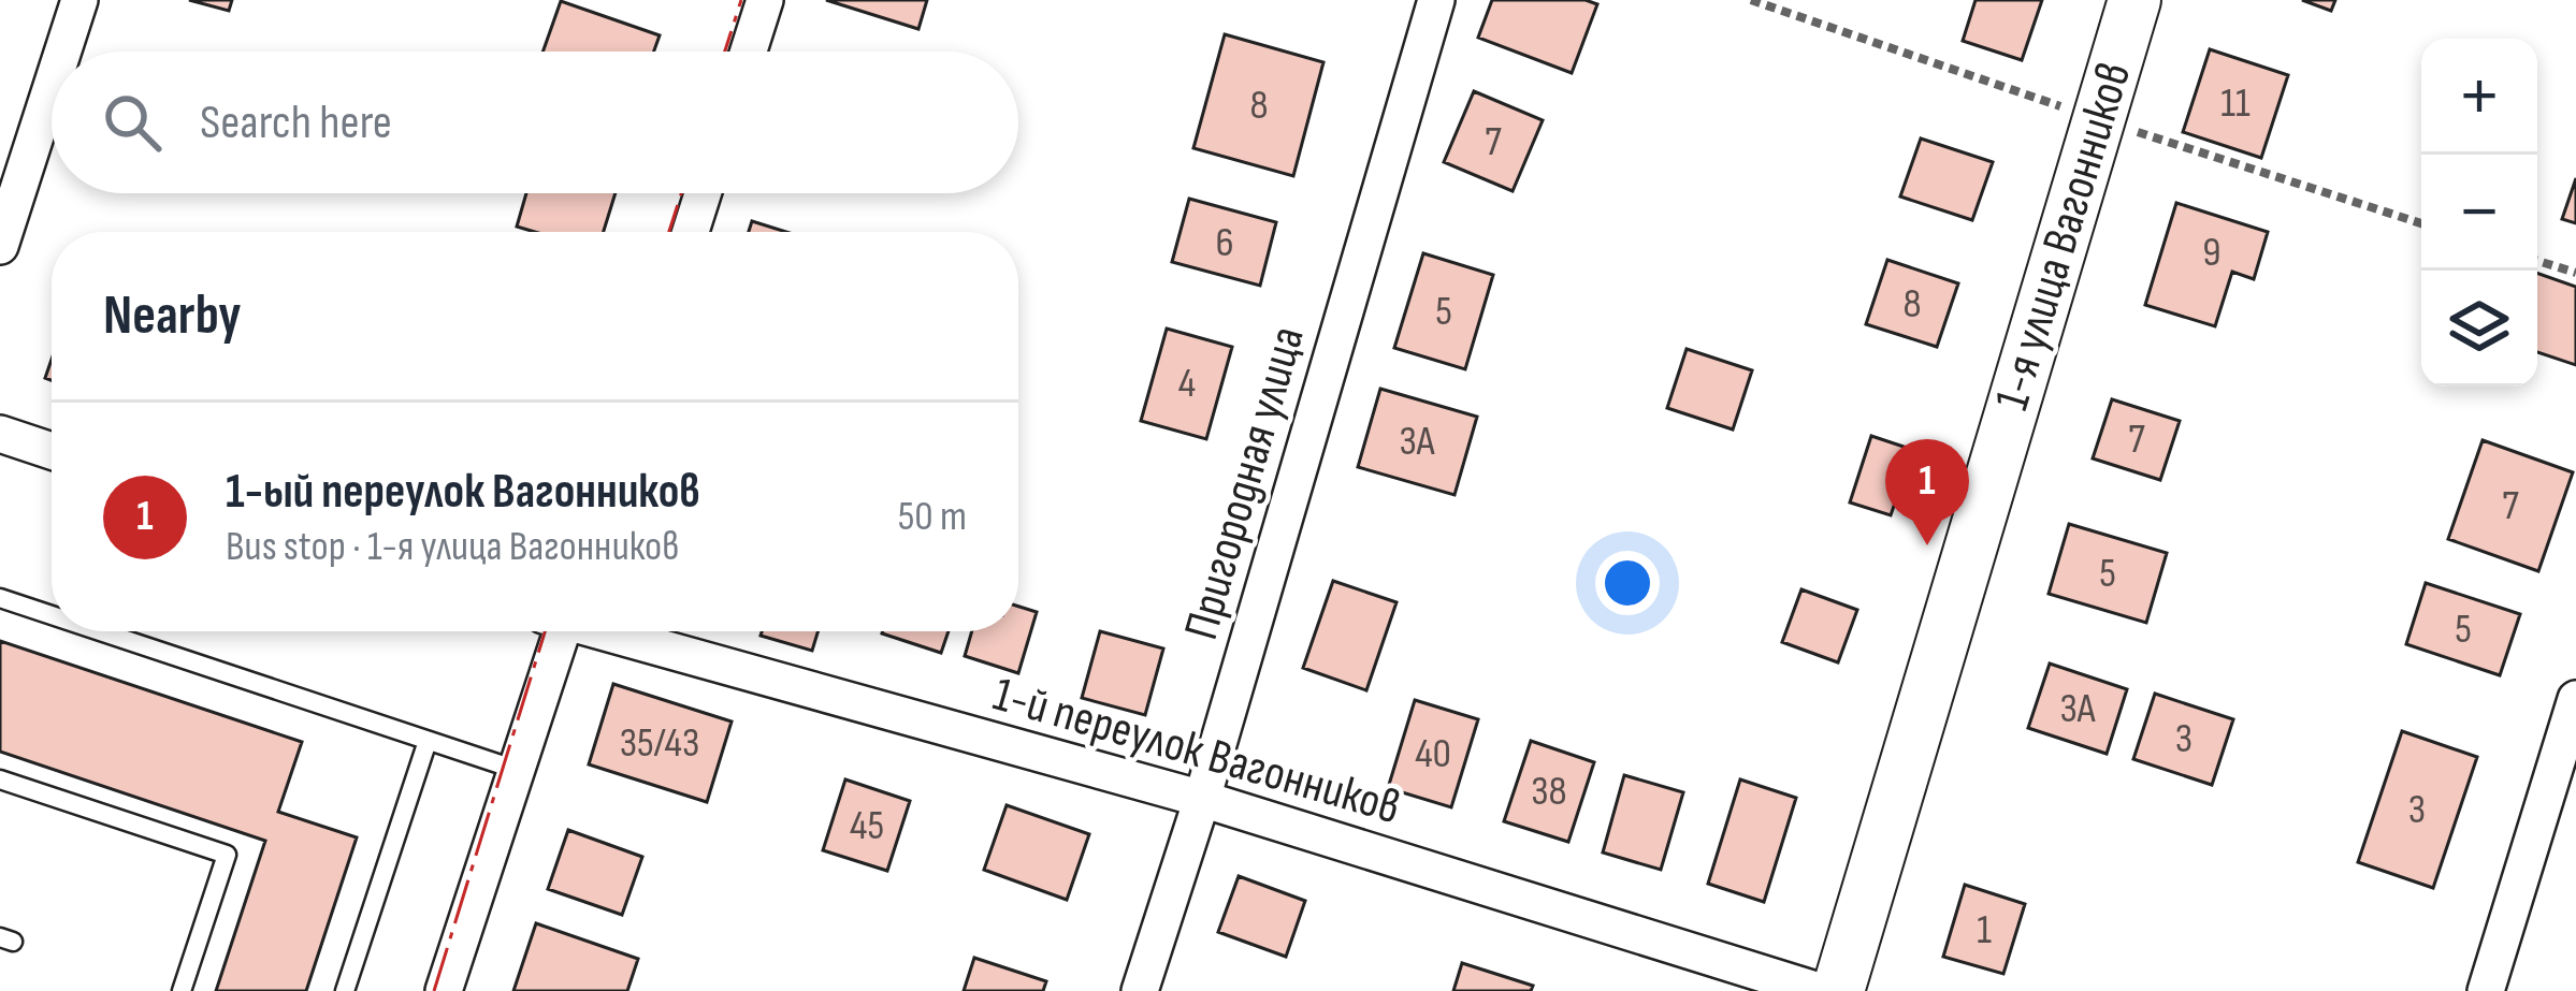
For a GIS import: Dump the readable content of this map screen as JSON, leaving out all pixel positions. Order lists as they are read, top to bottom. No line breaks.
{"streets":{"street":["1-я улица Вагонников","Пригородная улица","1-й переулок Вагонников"]},"crossings":[["Пригородная улица","1-й переулок Вагонников"]],"house_numbers":["11","8","7","6","9","8","5","4","7","3А","7","5","5","3А","3","35/43","40","38","3","45","1"],"page":{"map_buttons":["+","−"],"search":"Search here","heading":"Nearby","list":[{"mark":"1","name":"1-ый переулок Вагонников","note":"Bus stop · 1-я улица Вагонников","value":"50 m"}],"pins":"1"}}
